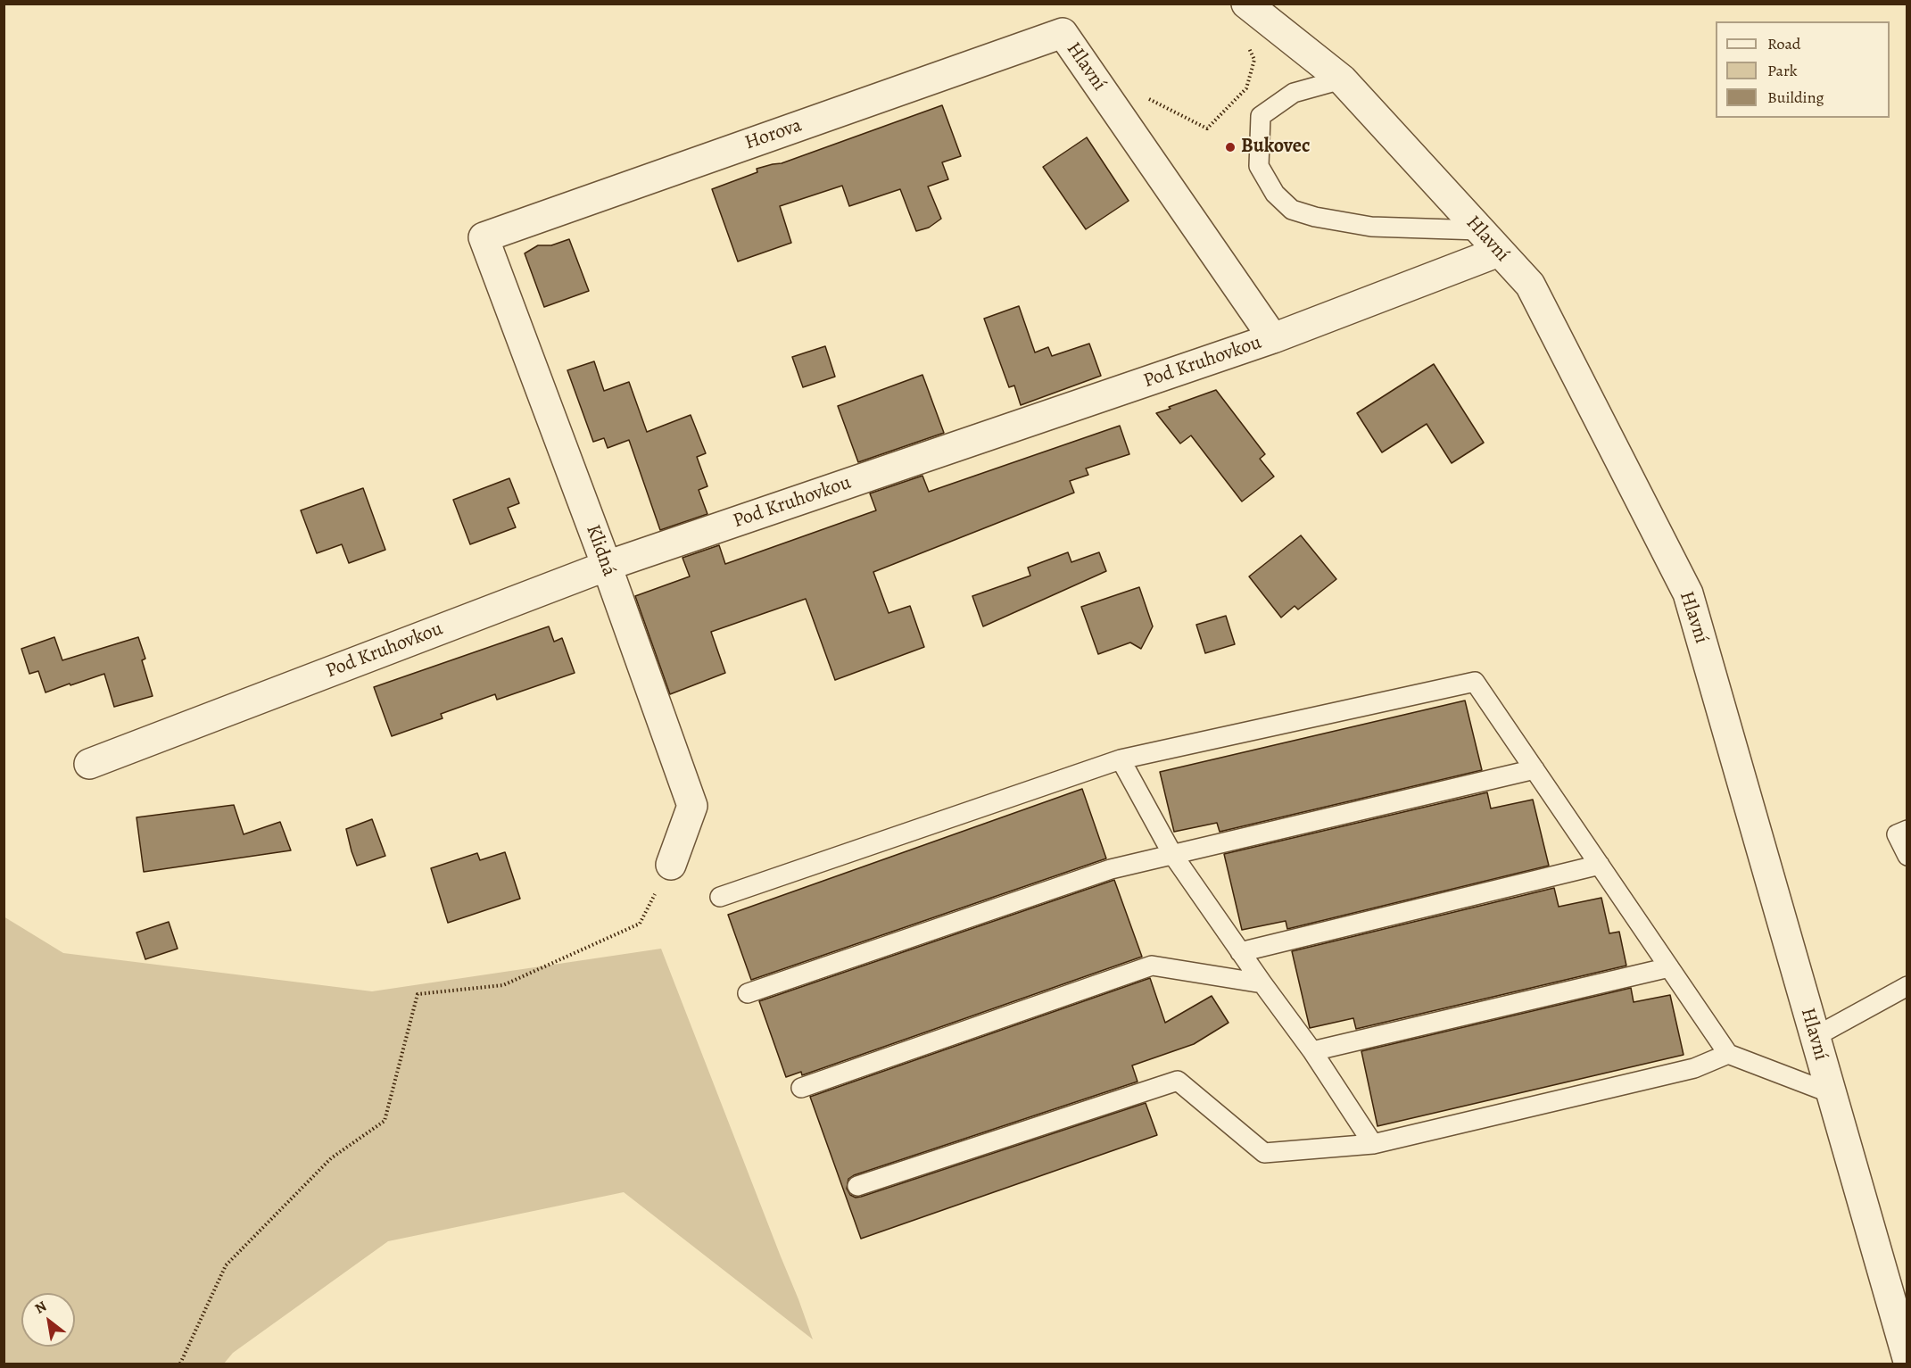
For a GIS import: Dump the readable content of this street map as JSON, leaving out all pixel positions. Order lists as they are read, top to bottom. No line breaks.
{"streets":{"street":["Hlavní","Horova","Pod Kruhovkou","Klidná"]},"crossings":[["Hlavní","Horova"],["Hlavní","Pod Kruhovkou"],["Horova","Klidná"],["Pod Kruhovkou","Klidná"]],"places":["Bukovec"],"legend":["Road","Park","Building"],"north":"top left"}
